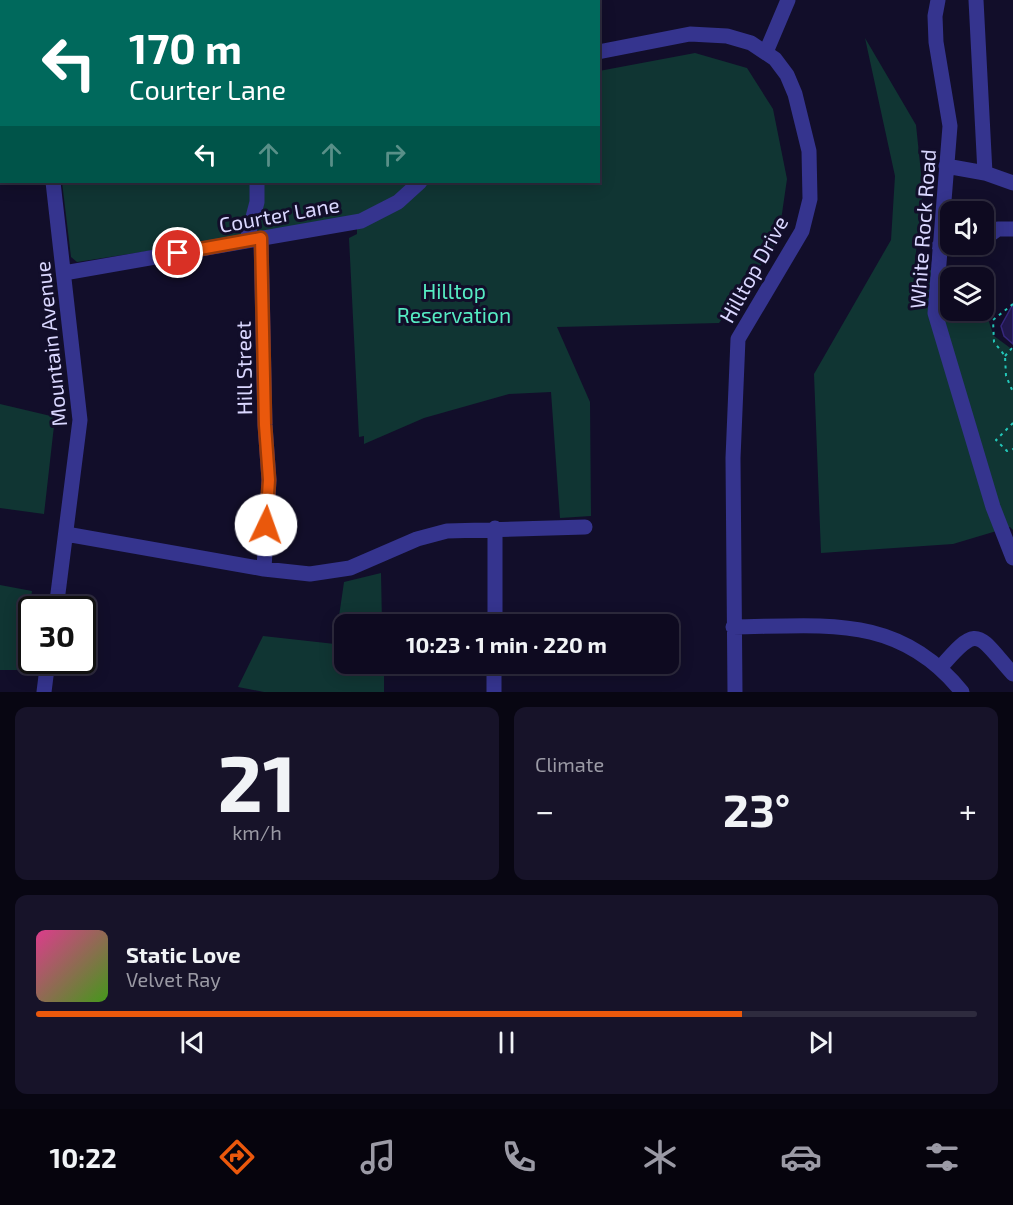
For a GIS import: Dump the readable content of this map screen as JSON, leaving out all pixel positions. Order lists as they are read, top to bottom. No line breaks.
{"streets":{"street":["Courter Lane","White Rock Road","Hilltop Drive","Mountain Avenue","Hill Street"]},"crossings":[["Courter Lane","Mountain Avenue"],["Courter Lane","Hill Street"]],"parks":["Hilltop Reservation"],"page":{"turn":["170 m","Courter Lane"],"limit":"30","trip":"10:23 · 1 min · 220 m","tile":[["21","km/h"],"Climate"],"heat":["−","23°","+"],"song":["Static Love","Velvet Ray"],"tabs":"10:22"}}
